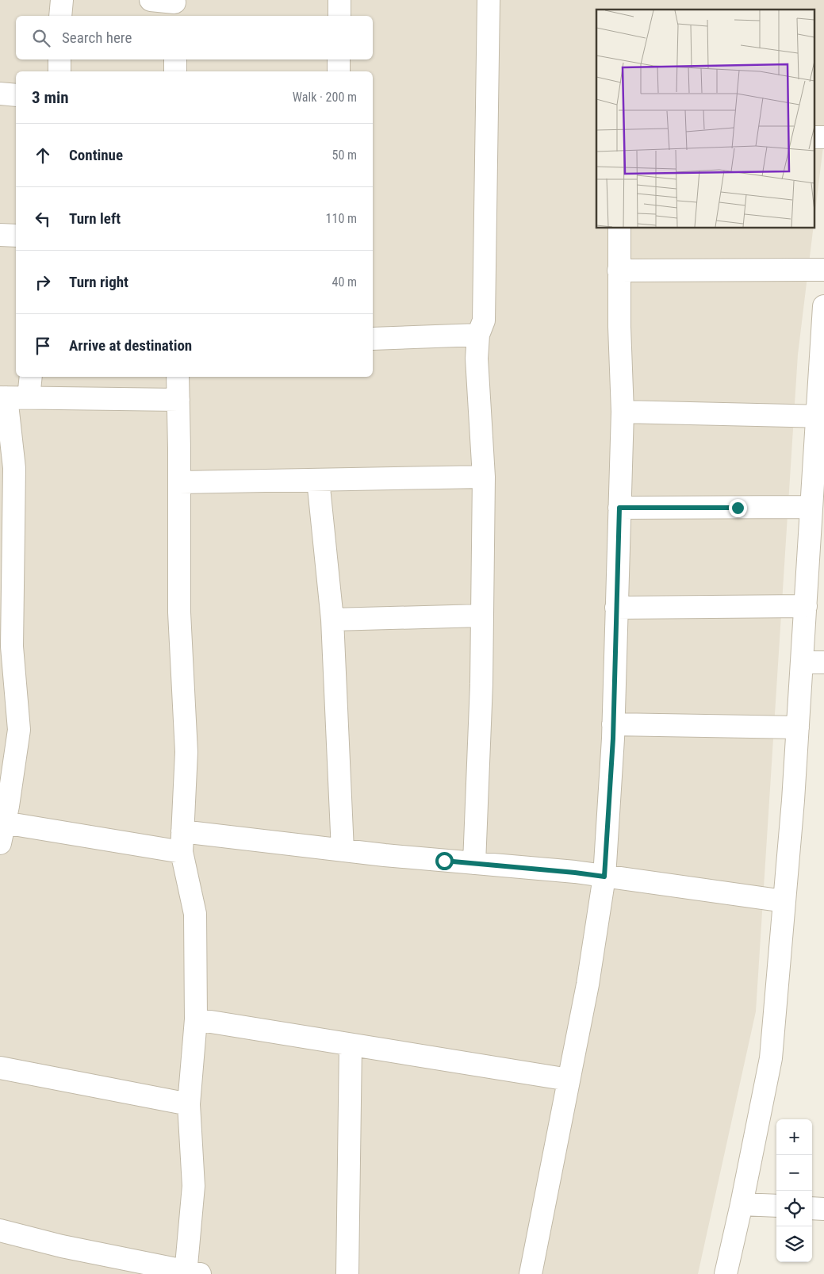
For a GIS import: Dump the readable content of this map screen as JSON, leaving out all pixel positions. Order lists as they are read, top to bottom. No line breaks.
{"page":{"search":"Search here","heading":["3 min","Walk · 200 m"],"list":[["Continue","50 m"],["Turn left","110 m"],["Turn right","40 m"],"Arrive at destination"],"map_buttons":["+","−"]}}
